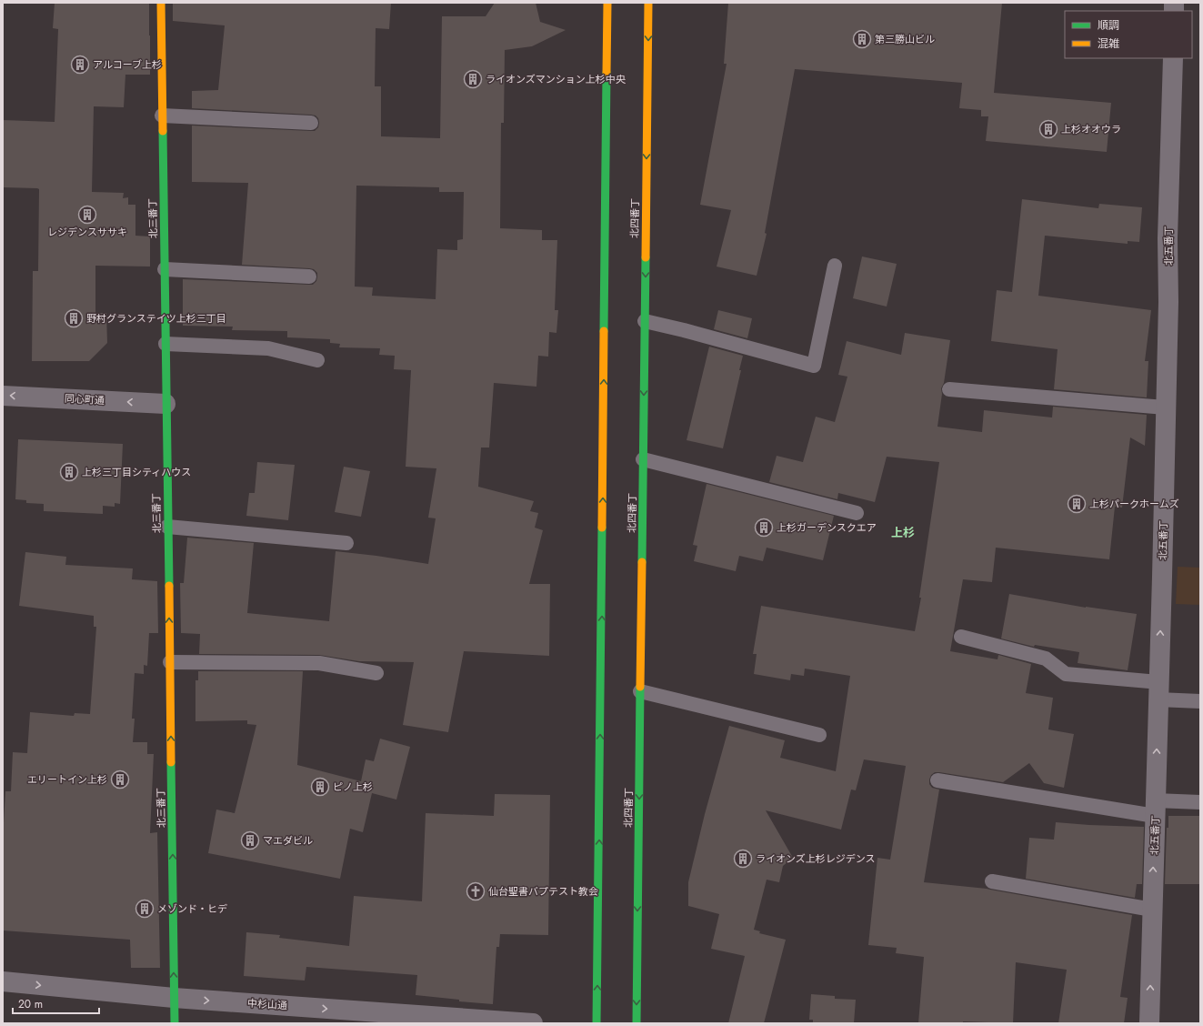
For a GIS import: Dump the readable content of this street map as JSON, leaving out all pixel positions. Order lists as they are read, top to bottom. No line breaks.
{"streets":{"street":["北三番丁","北四番丁","北五番丁","同心町通","中杉山通"]},"crossings":[["北三番丁","同心町通"],["北三番丁","中杉山通"]],"one_way":["北三番丁","北五番丁","同心町通","中杉山通"],"districts":["上杉"],"places":{"building":["第三勝山ビル","アルコーブ上杉","ライオンズマンション上杉中央","上杉オオウラ","レジデンスササキ","野村グランステイツ上杉三丁目","上杉三丁目シティハウス","上杉パークホームズ","上杉ガーデンスクエア","エリートイン上杉","ピノ上杉","マエダビル","ライオンズ上杉レジデンス","メゾンド・ヒデ"],"church":["仙台聖書バプテスト教会"]},"legend":["順調","混雑"],"scale_bar":"20 m"}
